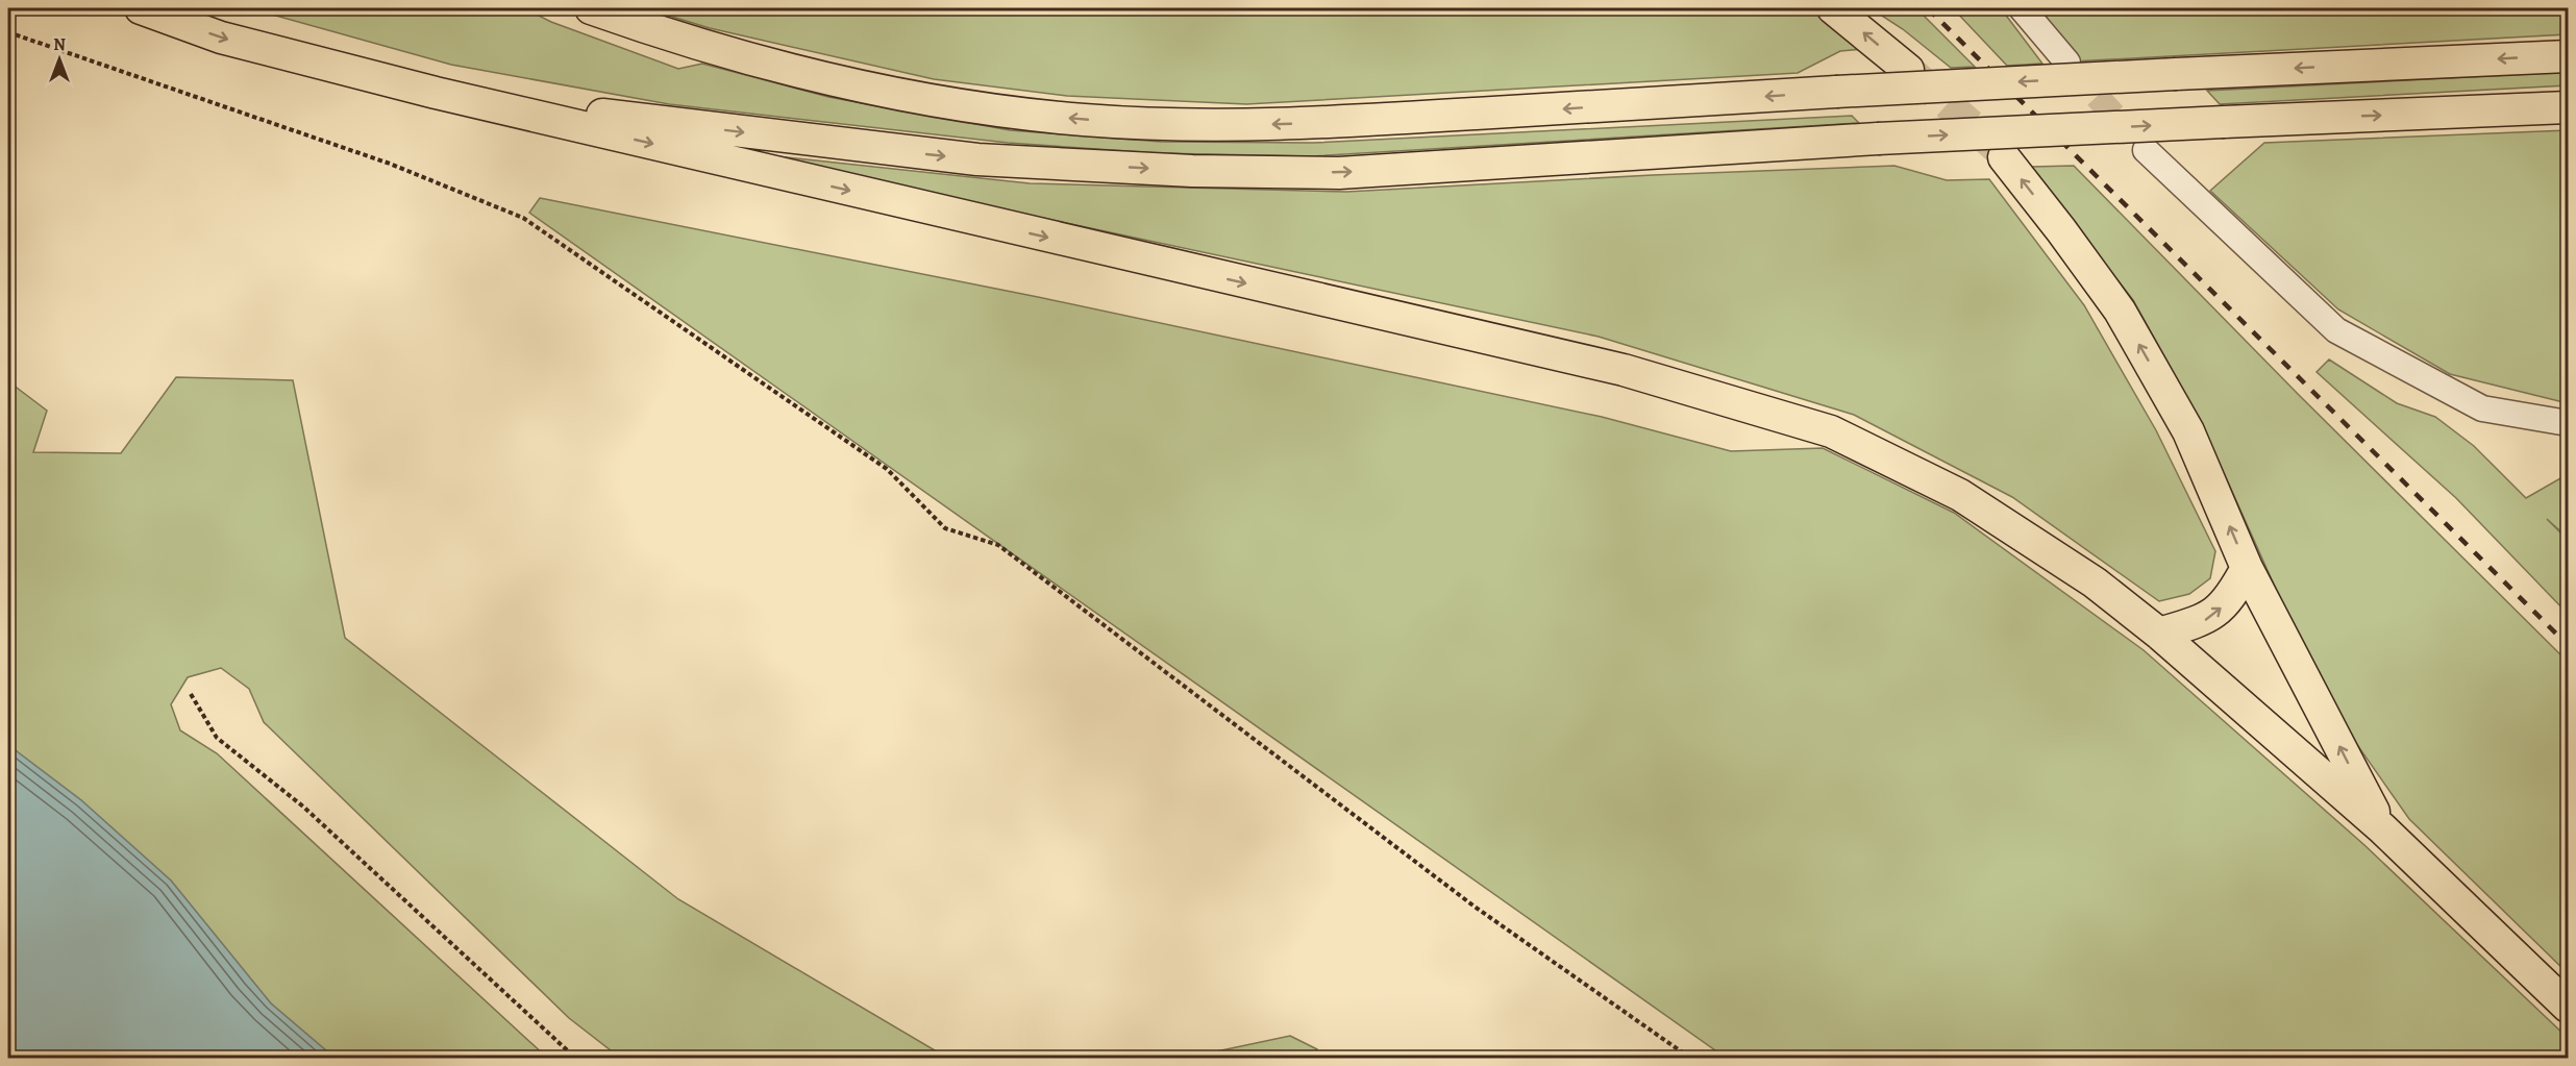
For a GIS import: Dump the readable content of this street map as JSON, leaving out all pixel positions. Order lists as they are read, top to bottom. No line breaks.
{"north":"top"}
